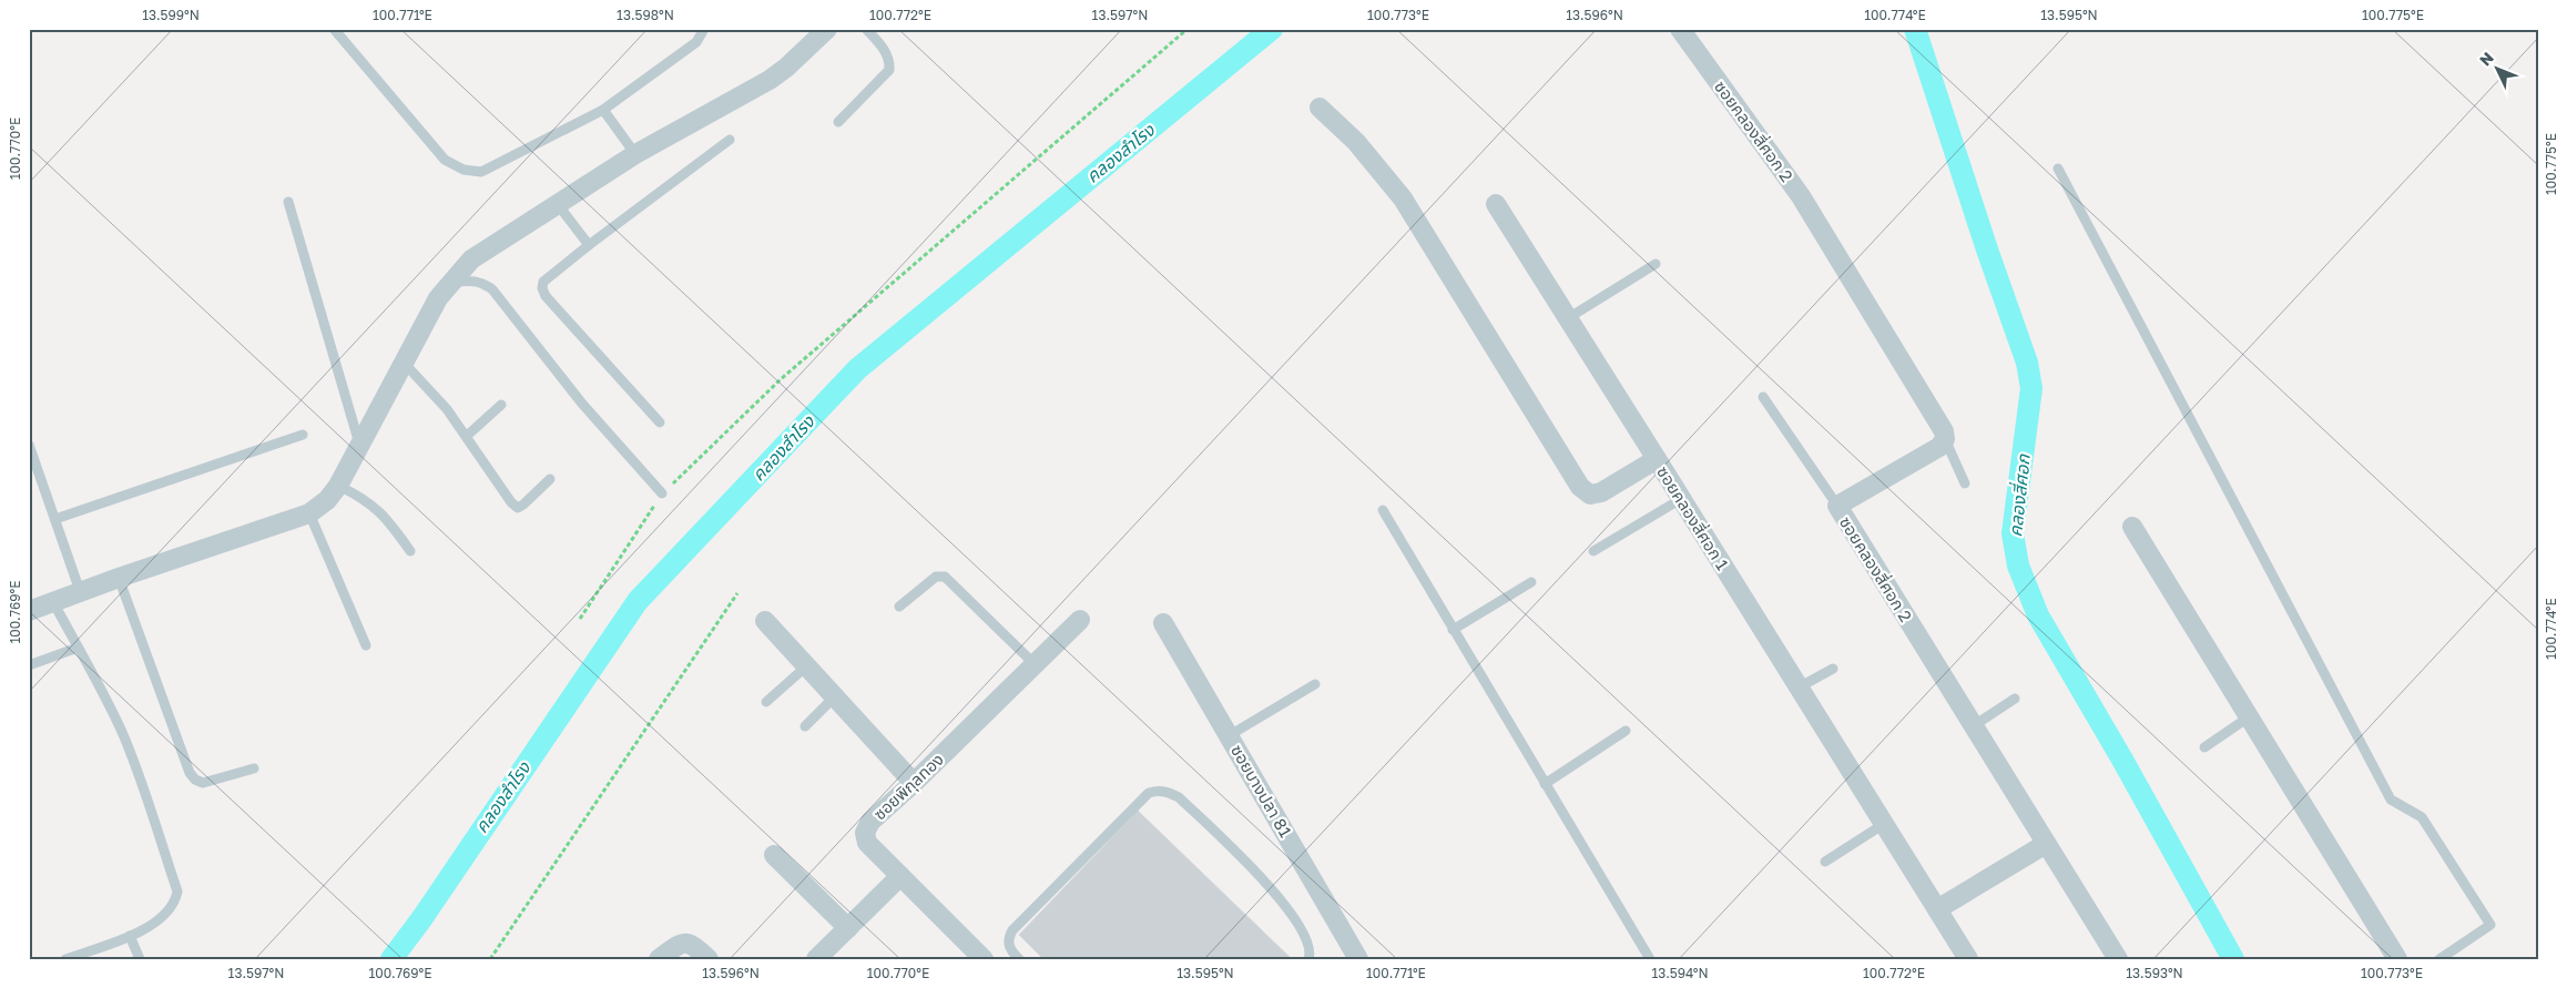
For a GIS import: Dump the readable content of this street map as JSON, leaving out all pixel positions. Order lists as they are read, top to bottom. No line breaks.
{"streets":{"street":["ซอยคลองสี่ศอก 2","ซอยคลองสี่ศอก 1","ซอยพิกุลทอง","ซอยบางปลา 81"]},"water":["คลองสำโรง","คลองสี่ศอก"],"north":"top left","coordinates":["13.599°N","100.771°E","13.598°N","100.772°E","13.597°N","100.773°E","13.596°N","100.774°E","13.595°N","100.775°E","100.770°E","100.769°E","13.594°N","13.593°N"]}
